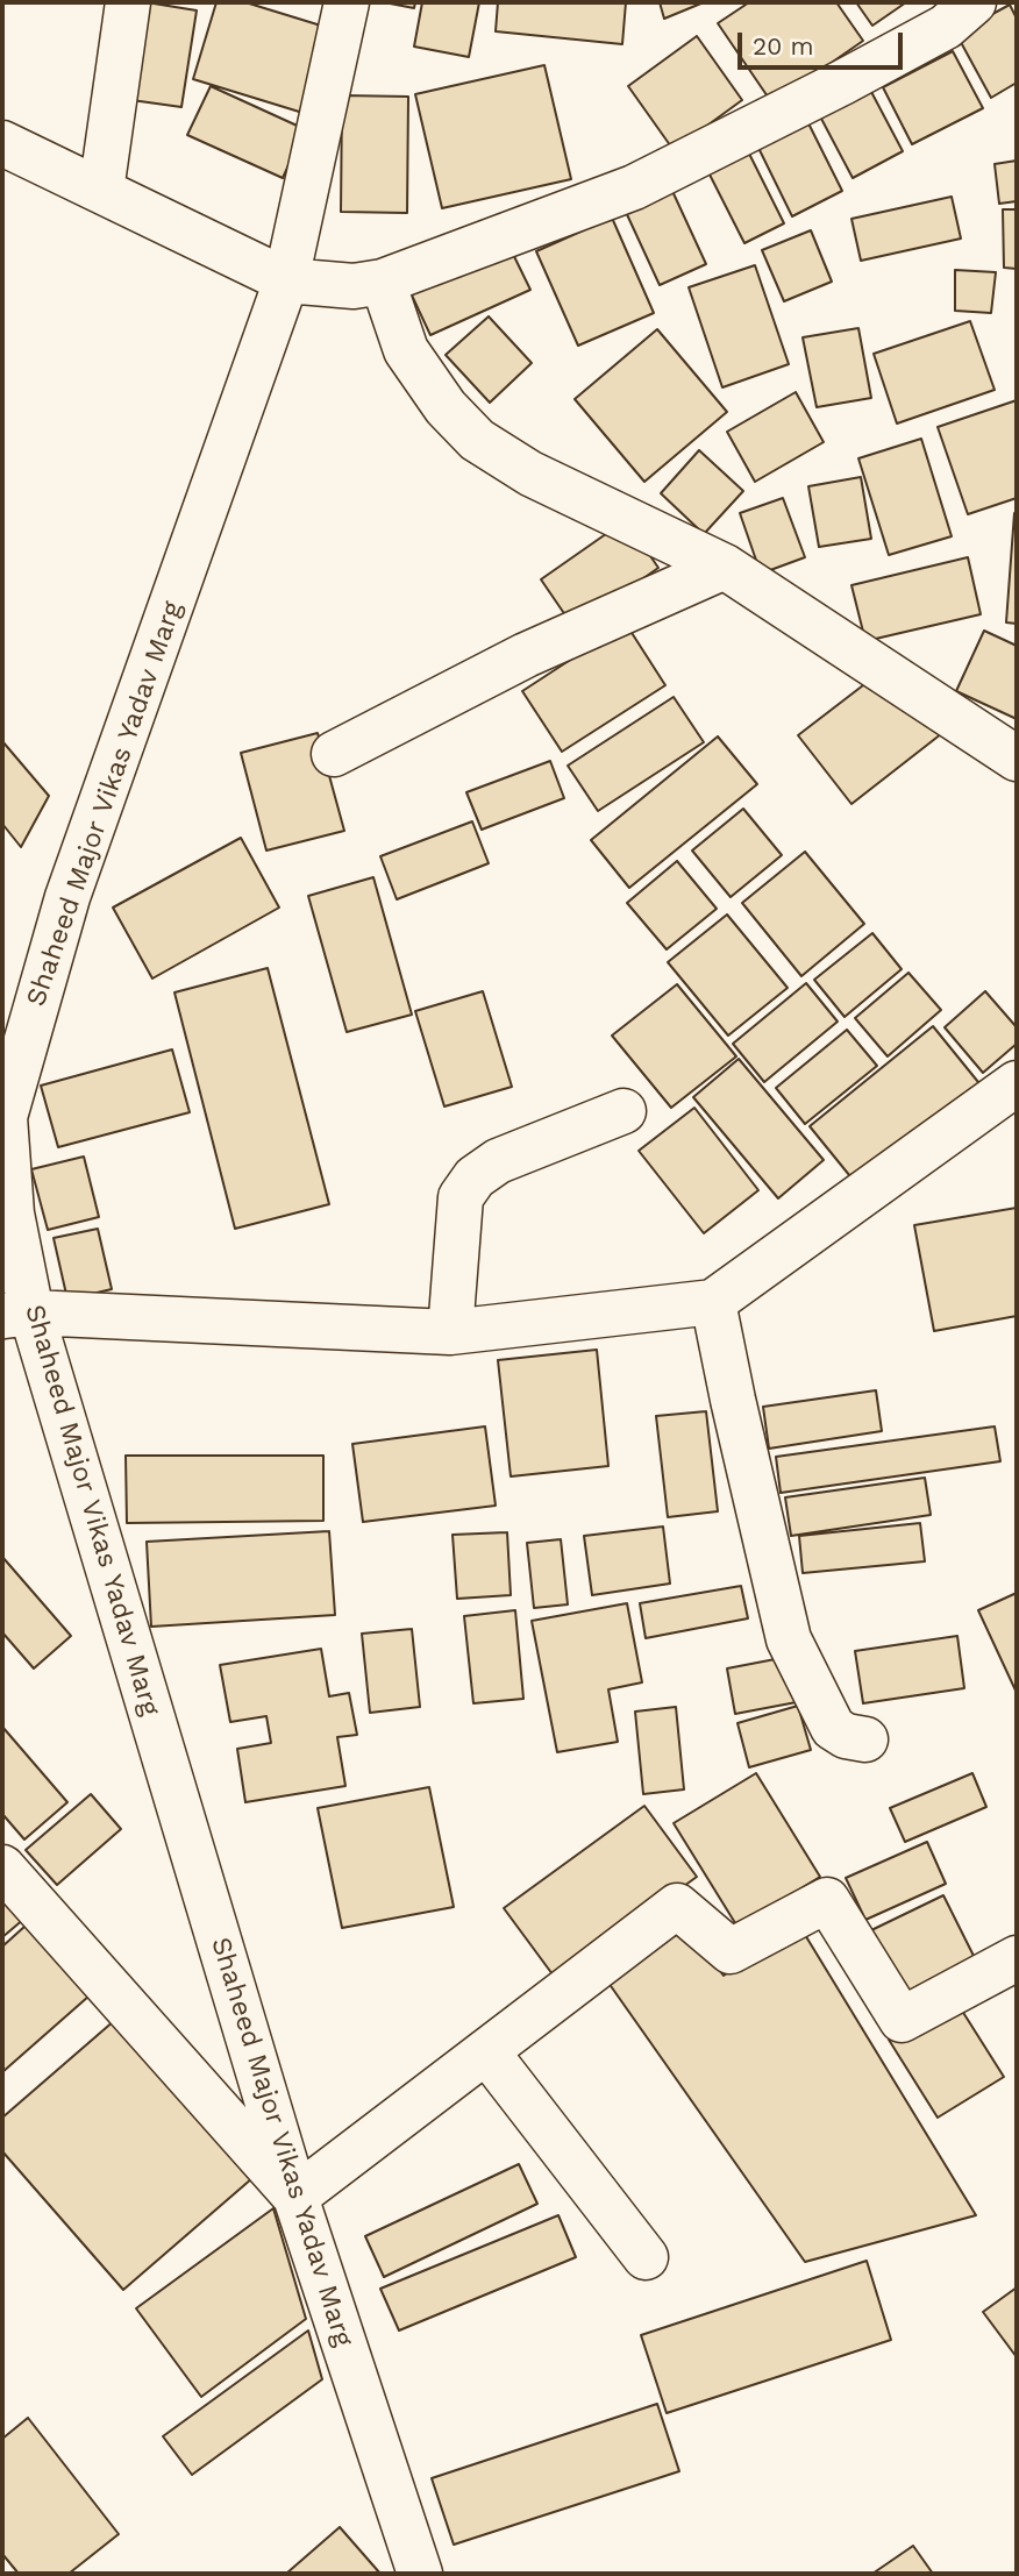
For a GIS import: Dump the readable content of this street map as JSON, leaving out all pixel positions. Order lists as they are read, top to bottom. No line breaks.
{"streets":{"street":["Shaheed Major Vikas Yadav Marg"]},"scale_bar":"20 m"}
